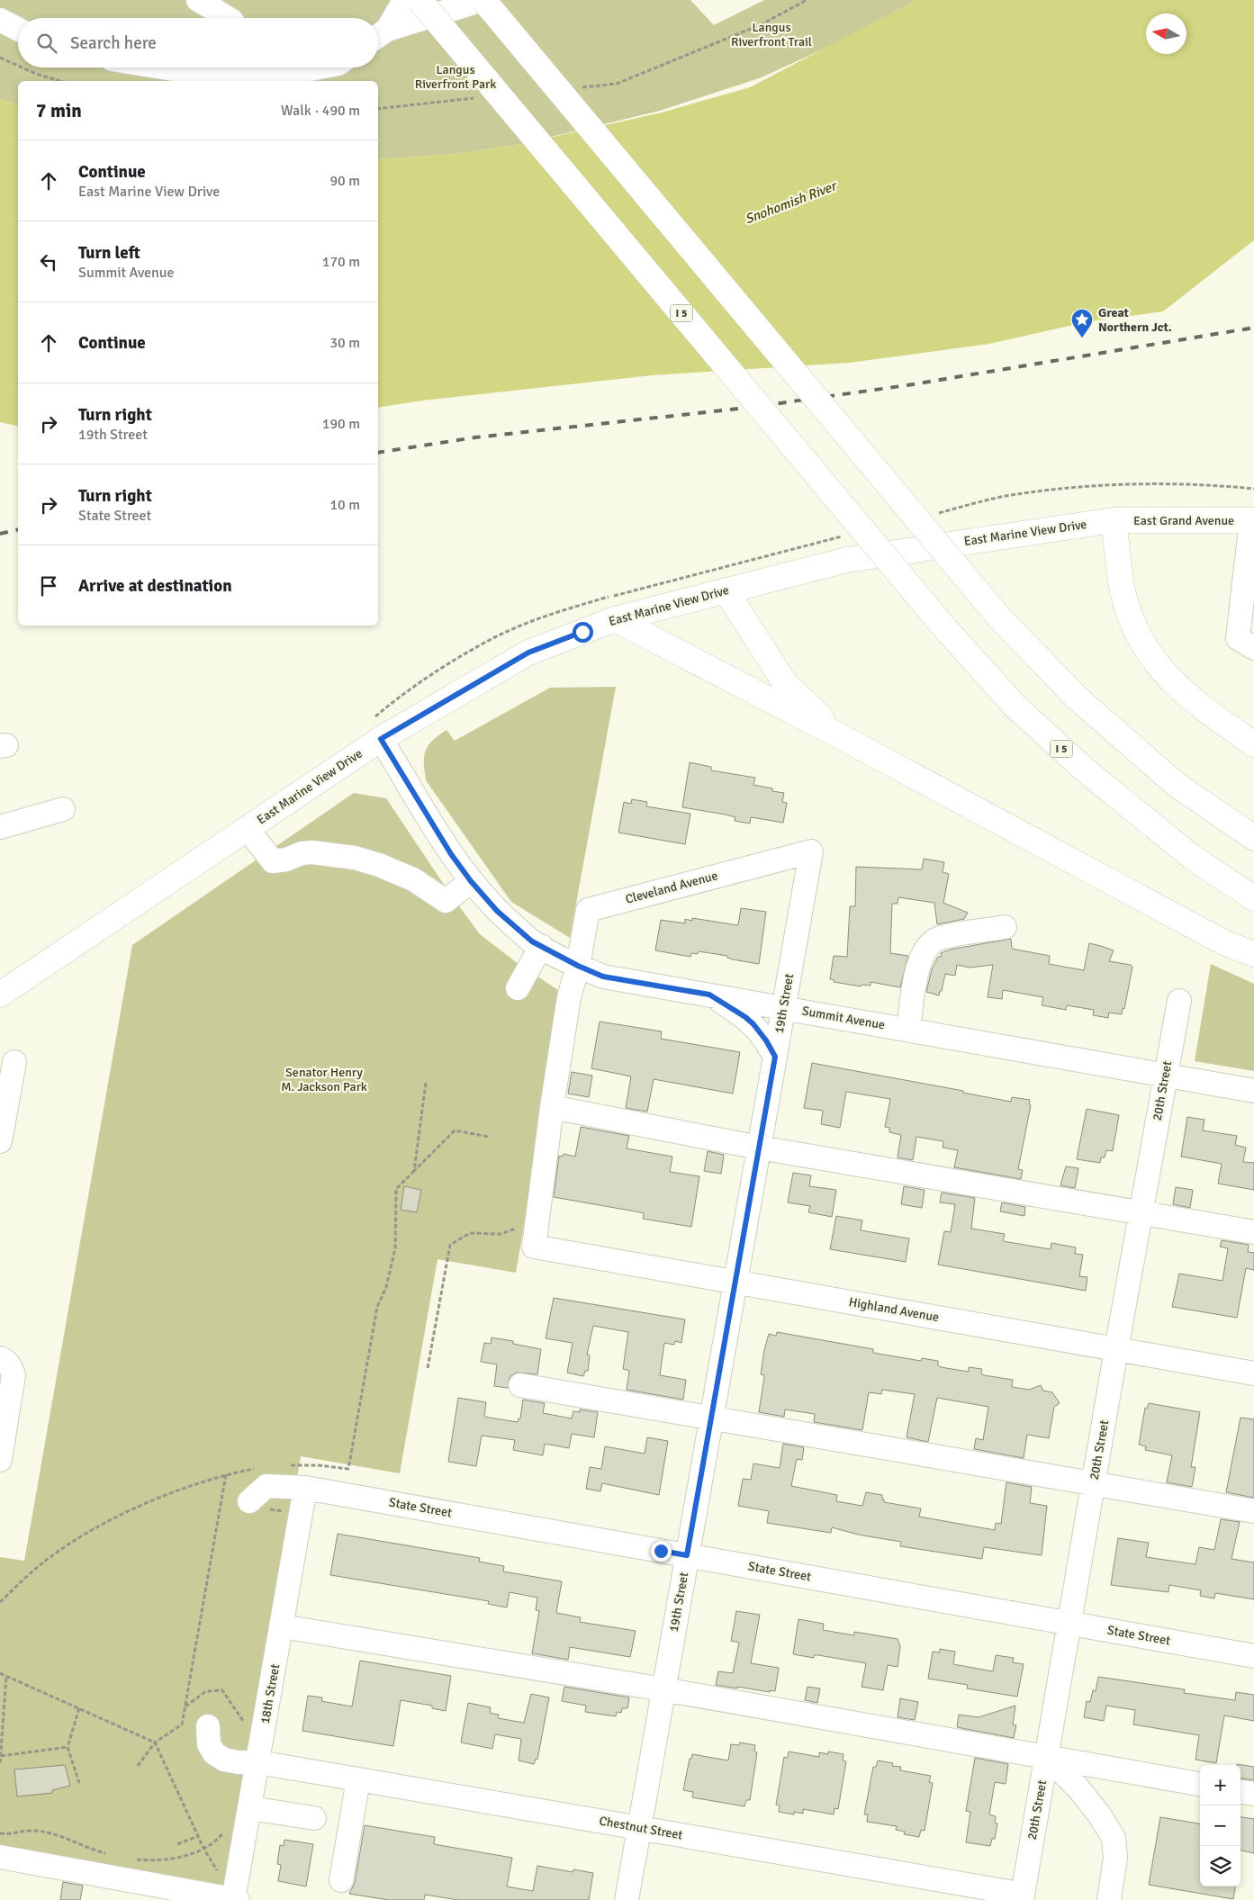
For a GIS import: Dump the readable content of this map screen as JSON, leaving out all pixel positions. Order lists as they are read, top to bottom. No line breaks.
{"streets":{"main road":["I 5","East Grand Avenue","East Marine View Drive"],"street":["Cleveland Avenue","19th Street","Summit Avenue","20th Street","Highland Avenue","State Street","18th Street","Chestnut Street"]},"crossings":[["East Grand Avenue","East Marine View Drive"],["East Marine View Drive","Summit Avenue"],["Cleveland Avenue","19th Street"],["Cleveland Avenue","Summit Avenue"],["19th Street","Summit Avenue"],["19th Street","Highland Avenue"],["19th Street","State Street"],["19th Street","Chestnut Street"],["Summit Avenue","20th Street"],["20th Street","Highland Avenue"],["20th Street","State Street"],["20th Street","Chestnut Street"],["State Street","18th Street"],["18th Street","Chestnut Street"]],"water":["Snohomish River"],"parks":["Langus Riverfront Trail","Langus Riverfront Park","Senator Henry M. Jackson Park"],"places":{"place":["Great Northern Jct."]},"north":"left","page":{"search":"Search here","heading":["7 min","Walk · 490 m"],"list":[["Continue","East Marine View Drive","90 m"],["Turn left","Summit Avenue","170 m"],["Continue","30 m"],["Turn right","19th Street","190 m"],["Turn right","State Street","10 m"],"Arrive at destination"],"map_buttons":["+","−"]}}
